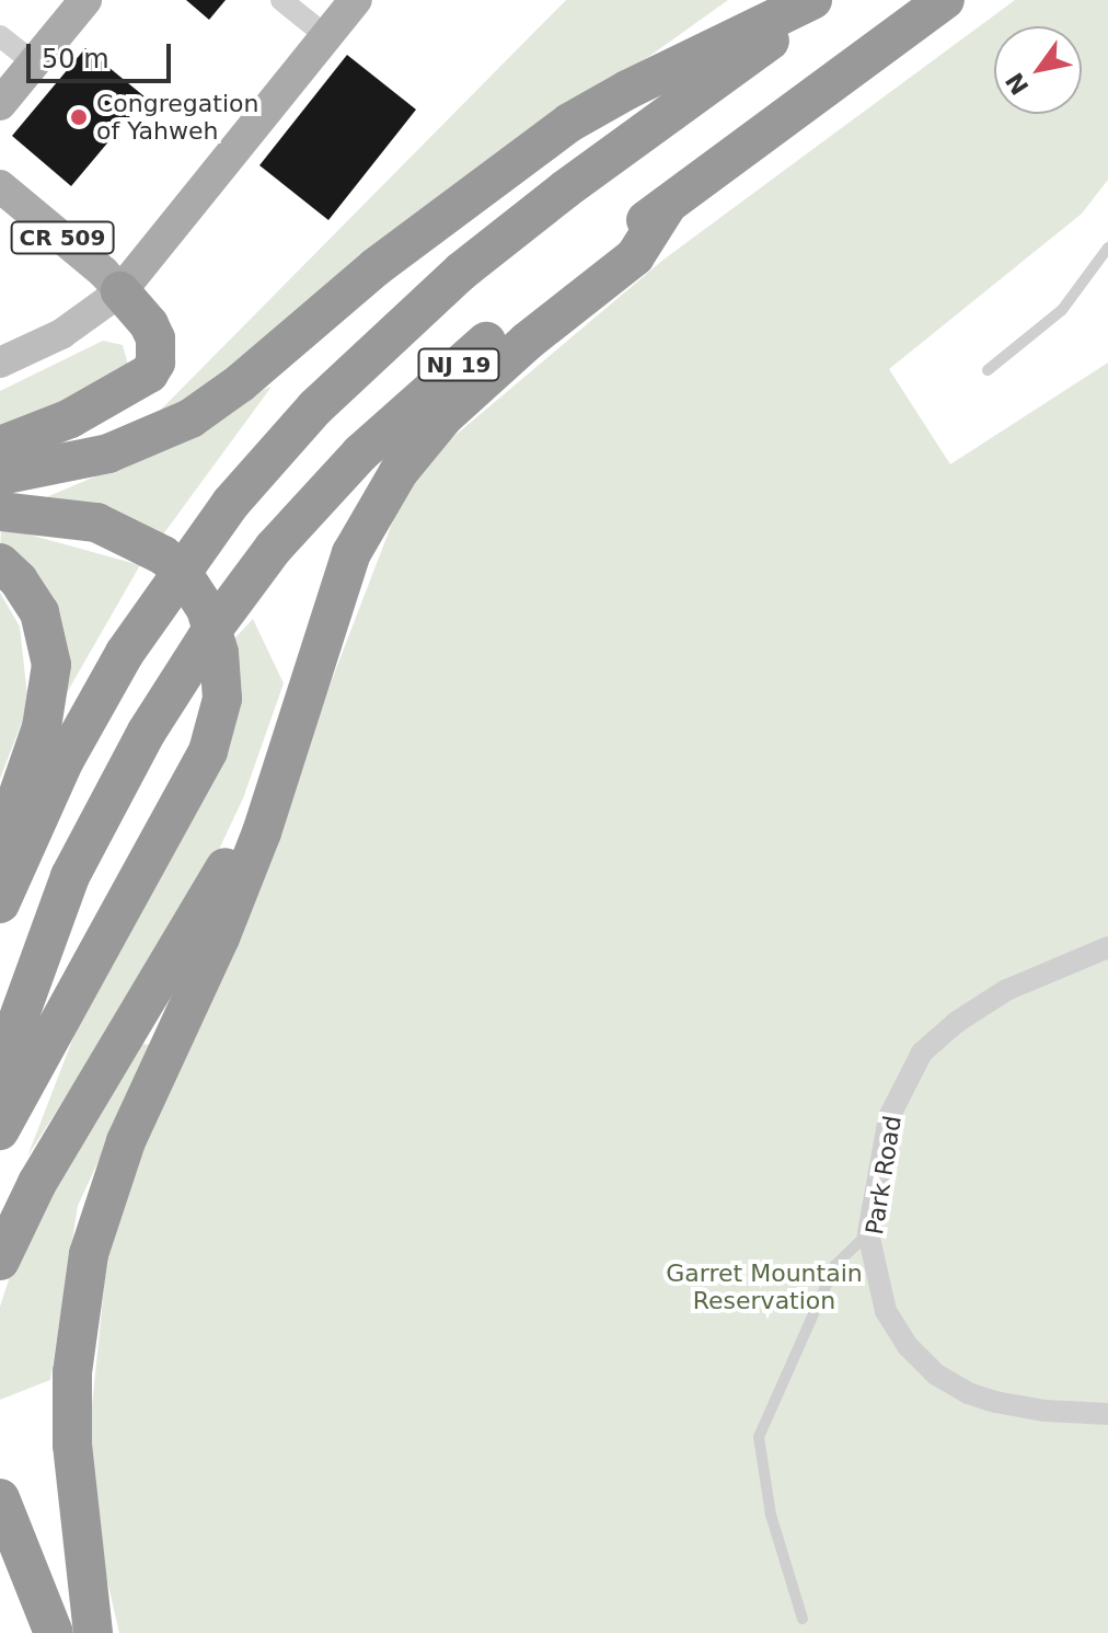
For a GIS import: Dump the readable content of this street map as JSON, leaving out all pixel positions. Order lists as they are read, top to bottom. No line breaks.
{"streets":{"highway":["NJ 19"],"main road":["CR 509"],"street":["Park Road"]},"parks":["Garret Mountain Reservation"],"places":["Congregation of Yahweh"],"scale_bar":"50 m","north":"bottom left"}
